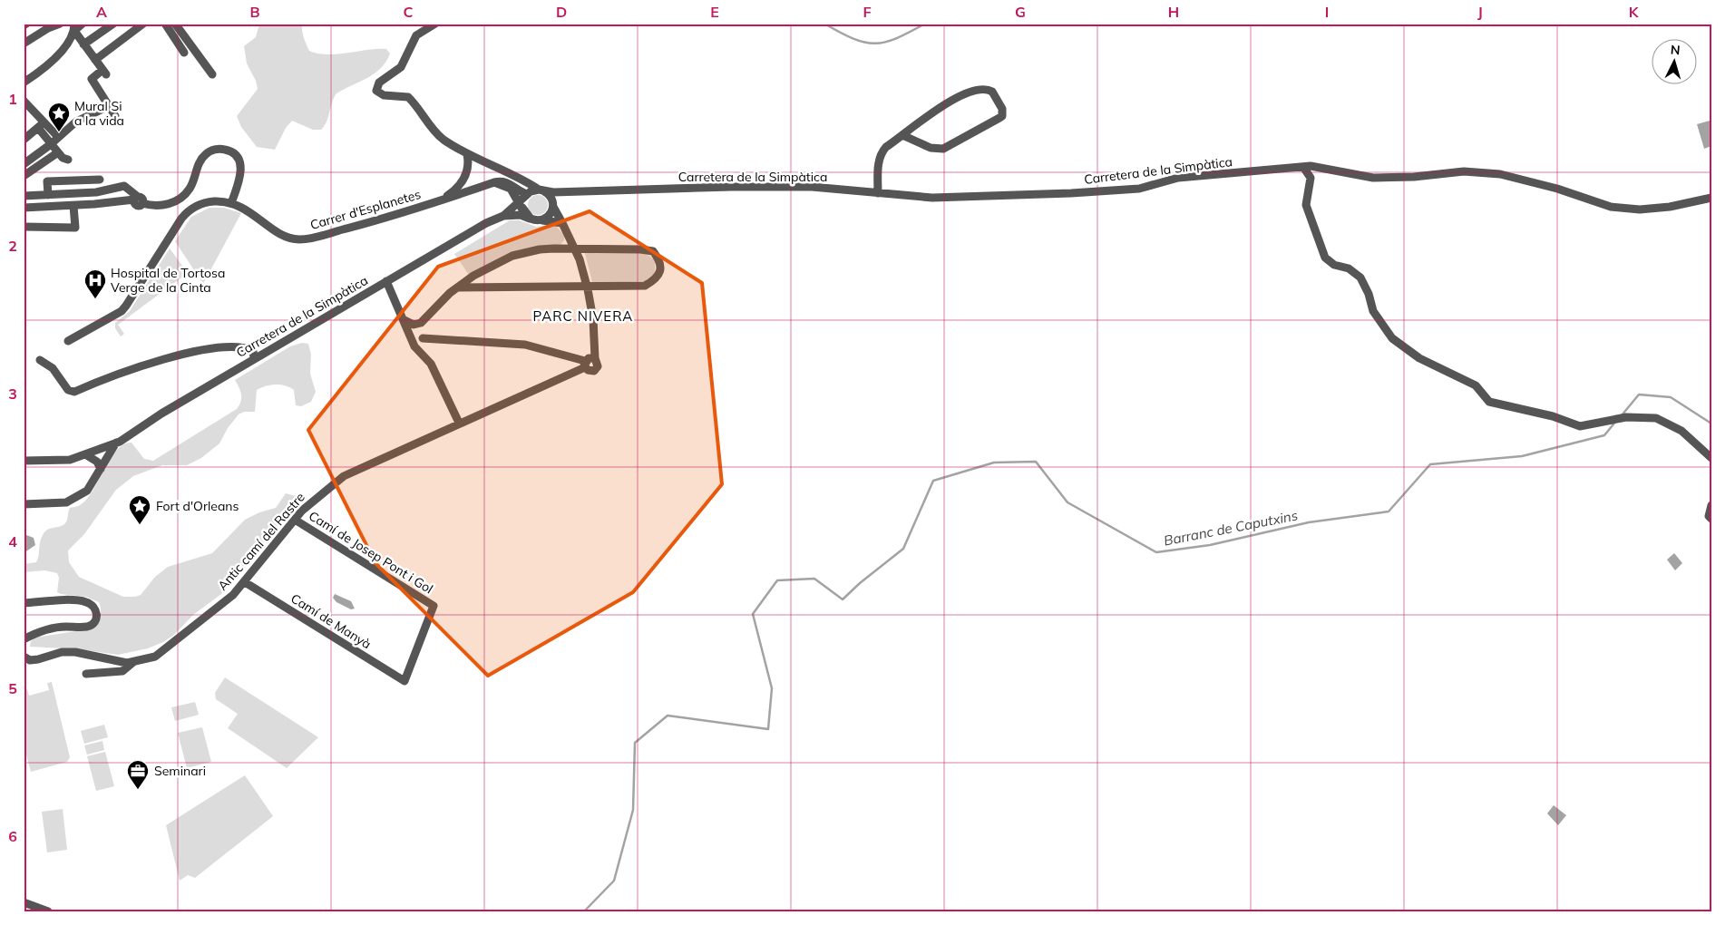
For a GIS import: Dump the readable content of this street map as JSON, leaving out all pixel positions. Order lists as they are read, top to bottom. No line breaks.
{"streets":{"street":["Carretera de la Simpàtica","Carrer d'Esplanetes","Antic camí del Rastre","Camí de Josep Pont i Gol","Camí de Manyà"]},"crossings":[["Carretera de la Simpàtica","Carrer d'Esplanetes"],["Antic camí del Rastre","Camí de Josep Pont i Gol"],["Antic camí del Rastre","Camí de Manyà"],["Camí de Josep Pont i Gol","Camí de Manyà"]],"districts":["PARC NIVERA"],"water":["Barranc de Caputxins"],"places":{"place":["Mural Si a la vida","Fort d'Orleans"],"hospital":["Hospital de Tortosa Verge de la Cinta"],"office":["Seminari"]},"north":"top","grid":{"columns":["A","B","C","D","E","F","G","H","I","J","K"],"rows":["1","2","3","4","5","6"]}}
